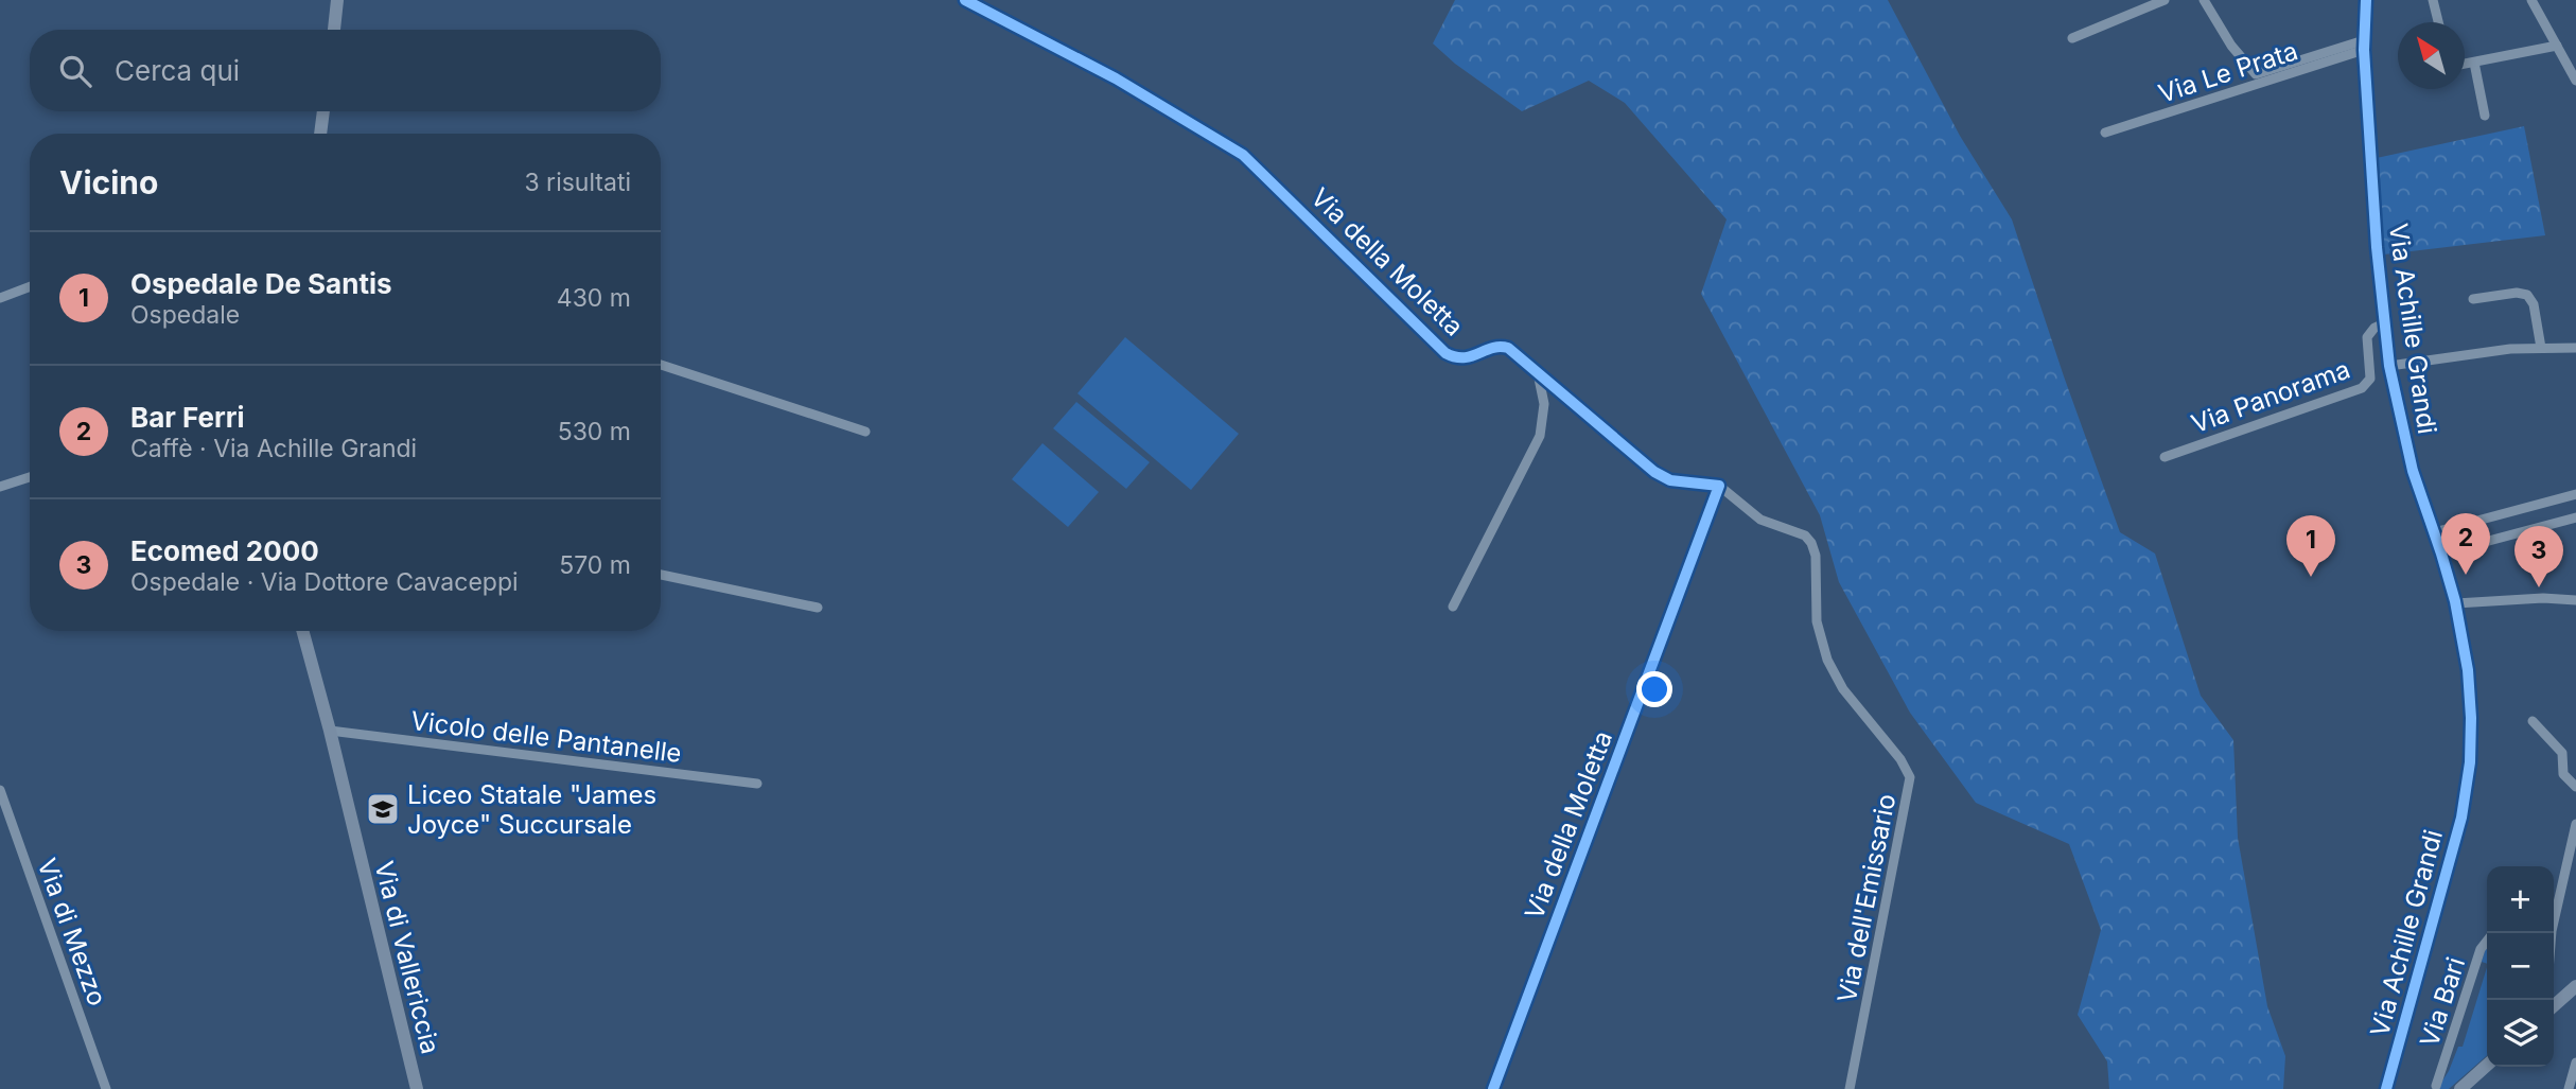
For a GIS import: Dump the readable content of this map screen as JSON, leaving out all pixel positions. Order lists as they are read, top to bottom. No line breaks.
{"streets":{"street":["Via Le Prata","Via della Moletta","Via Achille Grandi","Via Panorama","Vicolo delle Pantanelle","Via dell'Emissario","Via di Mezzo","Via di Vallericcia","Via Bari"]},"crossings":[["Via Le Prata","Via Achille Grandi"],["Via della Moletta","Via dell'Emissario"],["Via Achille Grandi","Via Panorama"],["Vicolo delle Pantanelle","Via di Vallericcia"]],"places":{"school or university":["Liceo Statale \"James Joyce\" Succursale"]},"north":"top left","page":{"search":"Cerca qui","heading":["Vicino","3 risultati"],"list":[{"mark":"1","name":"Ospedale De Santis","note":"Ospedale","value":"430 m"},{"mark":"2","name":"Bar Ferri","note":"Caffè · Via Achille Grandi","value":"530 m"},{"mark":"3","name":"Ecomed 2000","note":"Ospedale · Via Dottore Cavaceppi","value":"570 m"}],"pins":["2","1","3"],"map_buttons":["+","−"]}}
